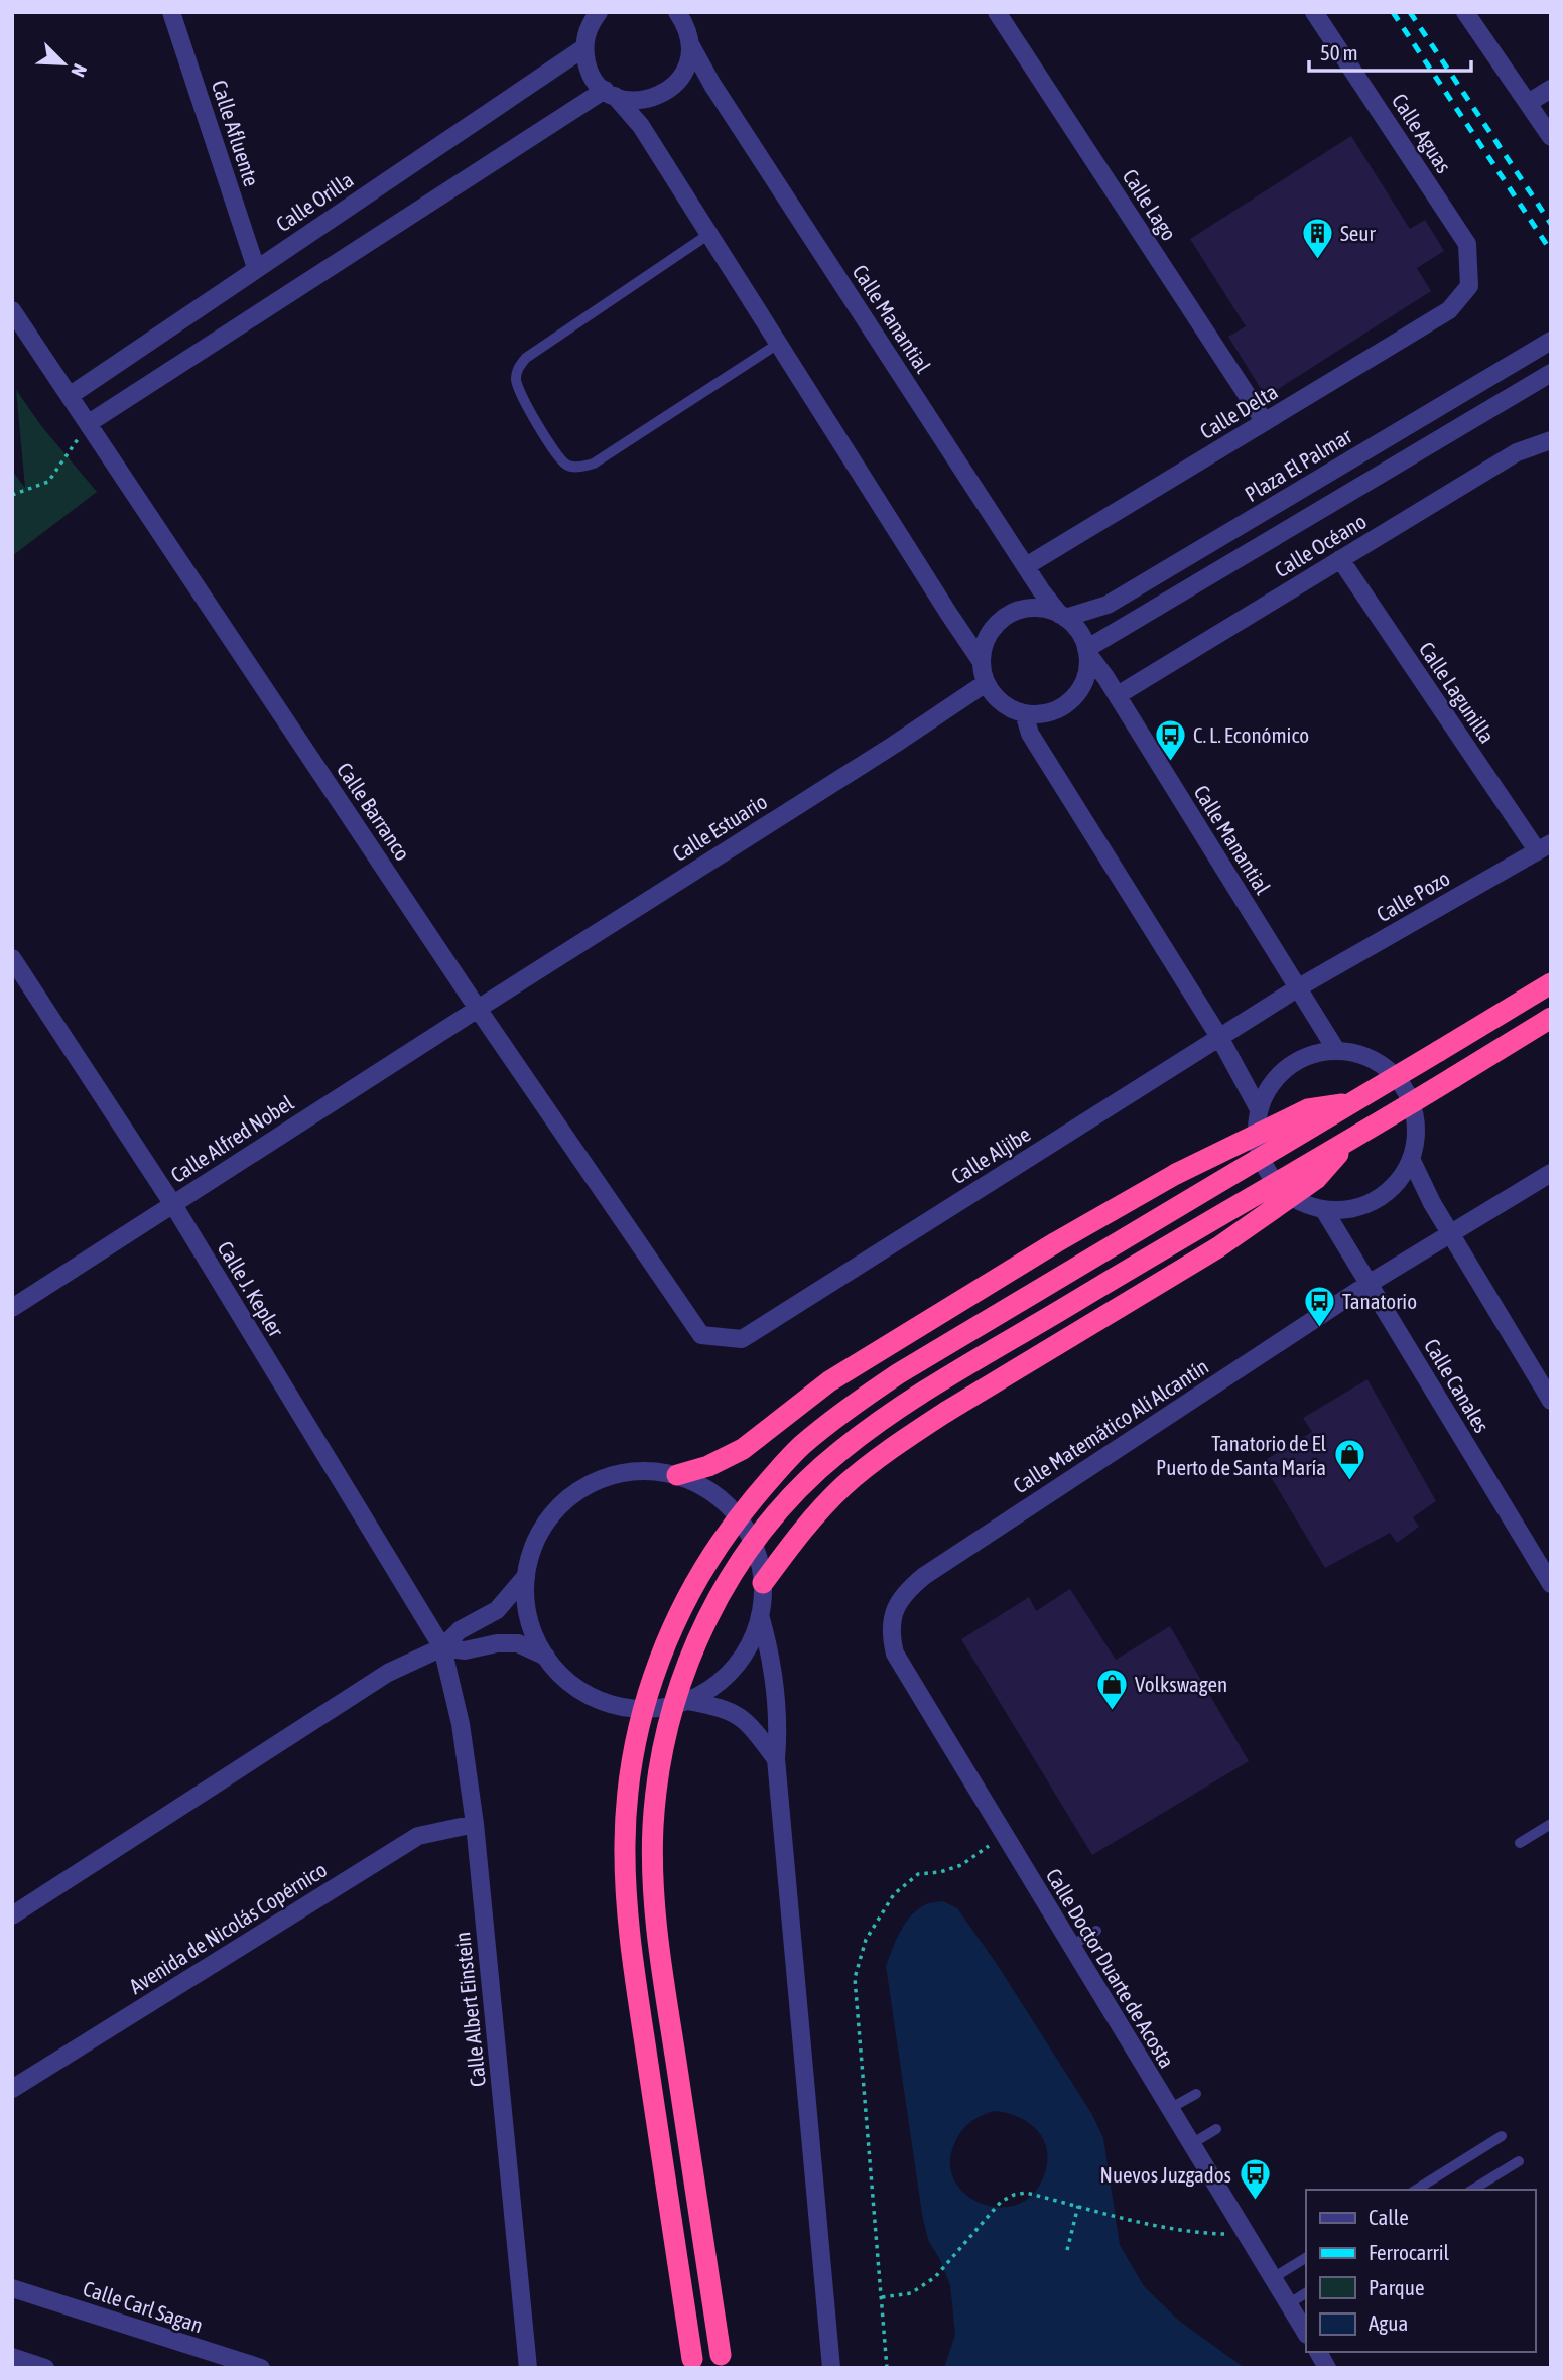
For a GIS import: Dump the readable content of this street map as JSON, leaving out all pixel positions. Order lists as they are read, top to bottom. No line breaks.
{"streets":{"street":["Calle Afluente","Calle Aguas","Calle Orilla","Calle Lago","Calle Manantial","Calle Delta","Plaza El Palmar","Calle Océano","Calle Lagunilla","Calle Barranco","Calle Estuario","Calle Pozo","Calle Alfred Nobel","Calle Aljibe","Calle J. Kepler","Calle Canales","Calle Matemático Alí Alcantín","Avenida de Nicolás Copérnico","Calle Doctor Duarte de Acosta","Calle Albert Einstein","Calle Carl Sagan"]},"crossings":[["Calle Afluente","Calle Orilla"],["Calle Aguas","Calle Delta"],["Calle Orilla","Calle Barranco"],["Calle Lago","Calle Delta"],["Calle Manantial","Calle Delta"],["Calle Manantial","Plaza El Palmar"],["Calle Manantial","Calle Océano"],["Calle Manantial","Calle Estuario"],["Calle Manantial","Calle Pozo"],["Calle Manantial","Calle Aljibe"],["Calle Manantial","Calle Canales"],["Plaza El Palmar","Calle Estuario"],["Calle Océano","Calle Lagunilla"],["Calle Lagunilla","Calle Pozo"],["Calle Barranco","Calle Estuario"],["Calle Barranco","Calle Alfred Nobel"],["Calle Barranco","Calle Aljibe"],["Calle Estuario","Calle Alfred Nobel"],["Calle Pozo","Calle Aljibe"],["Calle Alfred Nobel","Calle J. Kepler"],["Calle J. Kepler","Calle Albert Einstein"],["Calle Canales","Calle Matemático Alí Alcantín"],["Calle Matemático Alí Alcantín","Calle Doctor Duarte de Acosta"],["Avenida de Nicolás Copérnico","Calle Albert Einstein"]],"places":{"building":["Seur"],"bus stop":["C. L. Económico","Tanatorio","Nuevos Juzgados"],"shop":["Tanatorio de El Puerto de Santa María","Volkswagen"]},"legend":["Calle","Ferrocarril","Parque","Agua"],"scale_bar":"50 m","north":"bottom right"}
